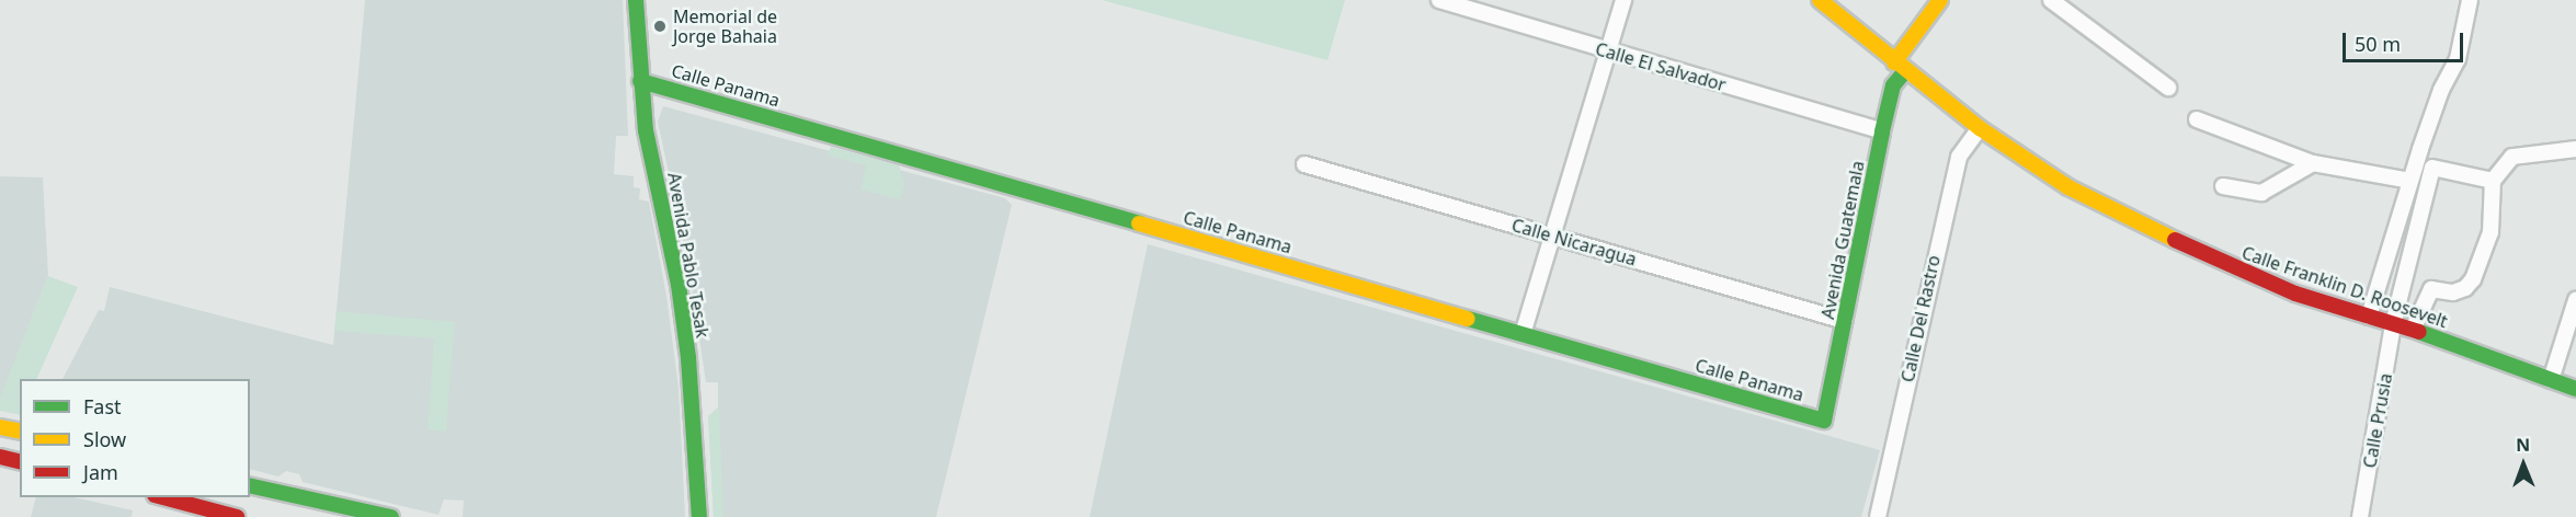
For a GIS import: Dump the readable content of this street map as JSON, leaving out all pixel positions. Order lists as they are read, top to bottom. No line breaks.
{"streets":{"main road":["Calle Panama","Avenida Guatemala","Avenida Pablo Tesak","Calle Franklin D. Roosevelt"],"street":["Calle El Salvador","Calle Nicaragua","Calle Del Rastro","Calle Prusia"]},"crossings":[["Calle El Salvador","Avenida Guatemala"],["Calle Panama","Avenida Guatemala"],["Calle Panama","Avenida Pablo Tesak"],["Avenida Guatemala","Calle Nicaragua"],["Avenida Guatemala","Calle Franklin D. Roosevelt"],["Calle Franklin D. Roosevelt","Calle Del Rastro"],["Calle Franklin D. Roosevelt","Calle Prusia"]],"places":["Memorial de Jorge Bahaia"],"legend":["Fast","Slow","Jam"],"scale_bar":"50 m","north":"top"}
